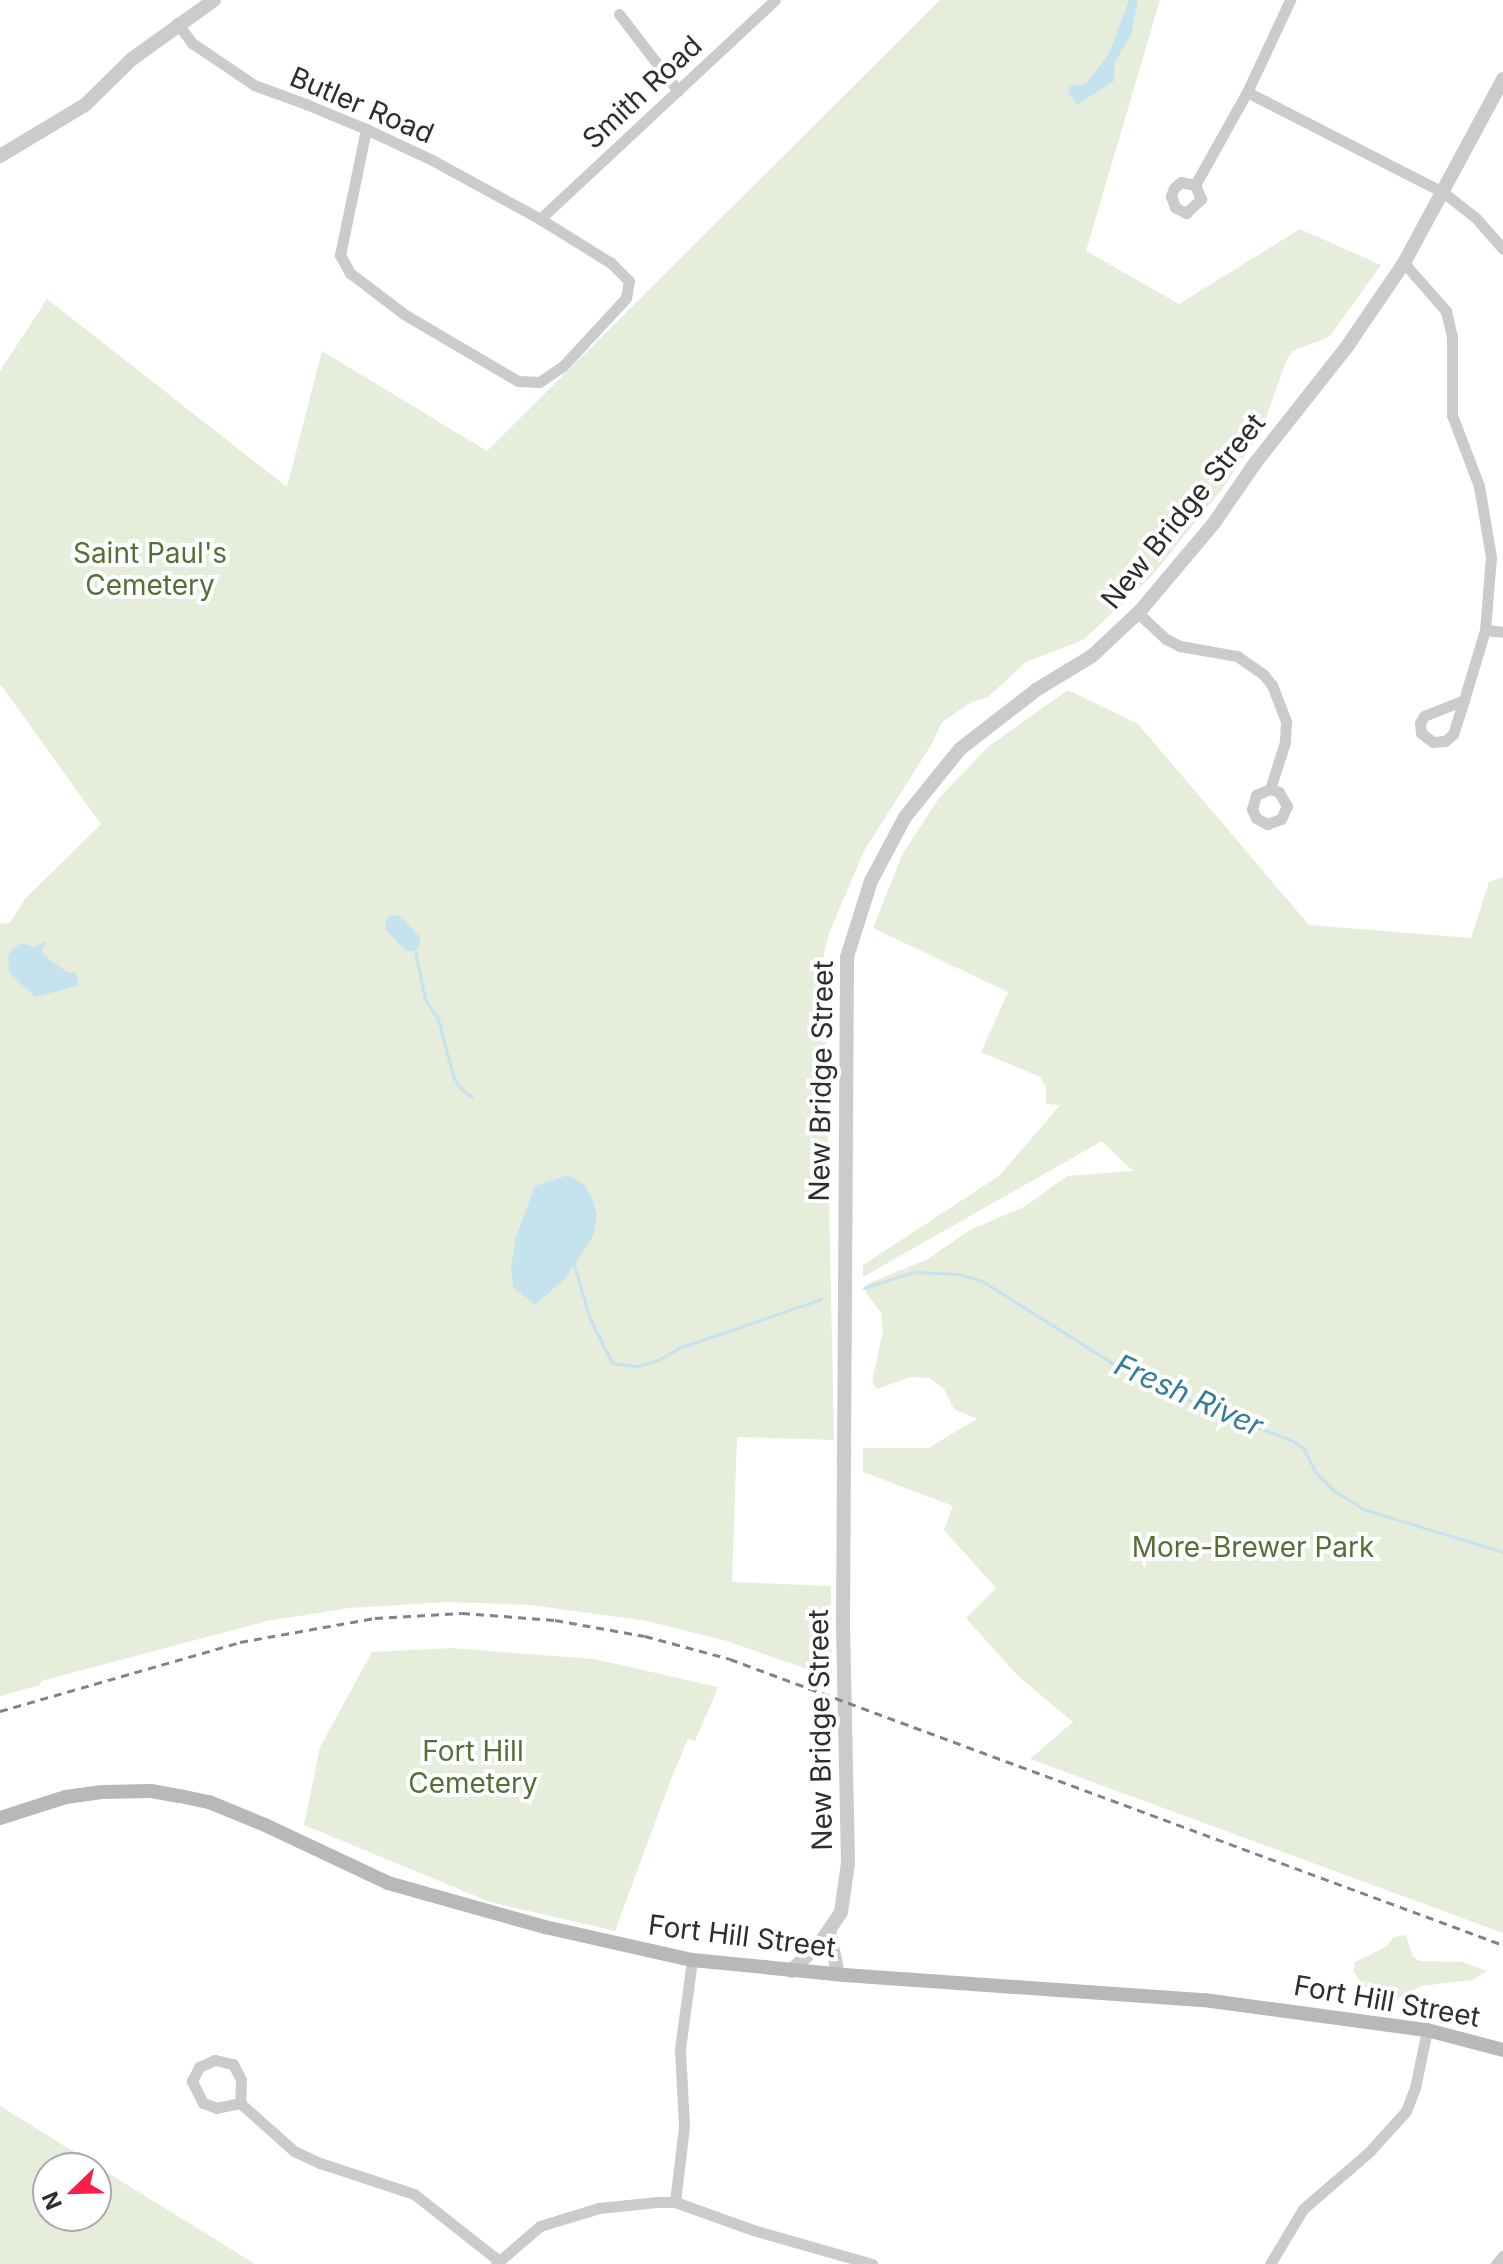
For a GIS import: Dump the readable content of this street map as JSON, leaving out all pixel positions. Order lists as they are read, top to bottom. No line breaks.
{"streets":{"main road":["Fort Hill Street"],"street":["Smith Road","Butler Road","New Bridge Street"]},"crossings":[["Smith Road","Butler Road"],["New Bridge Street","Fort Hill Street"]],"water":["Fresh River"],"parks":["Saint Paul's Cemetery","More-Brewer Park","Fort Hill Cemetery"],"north":"bottom left"}
